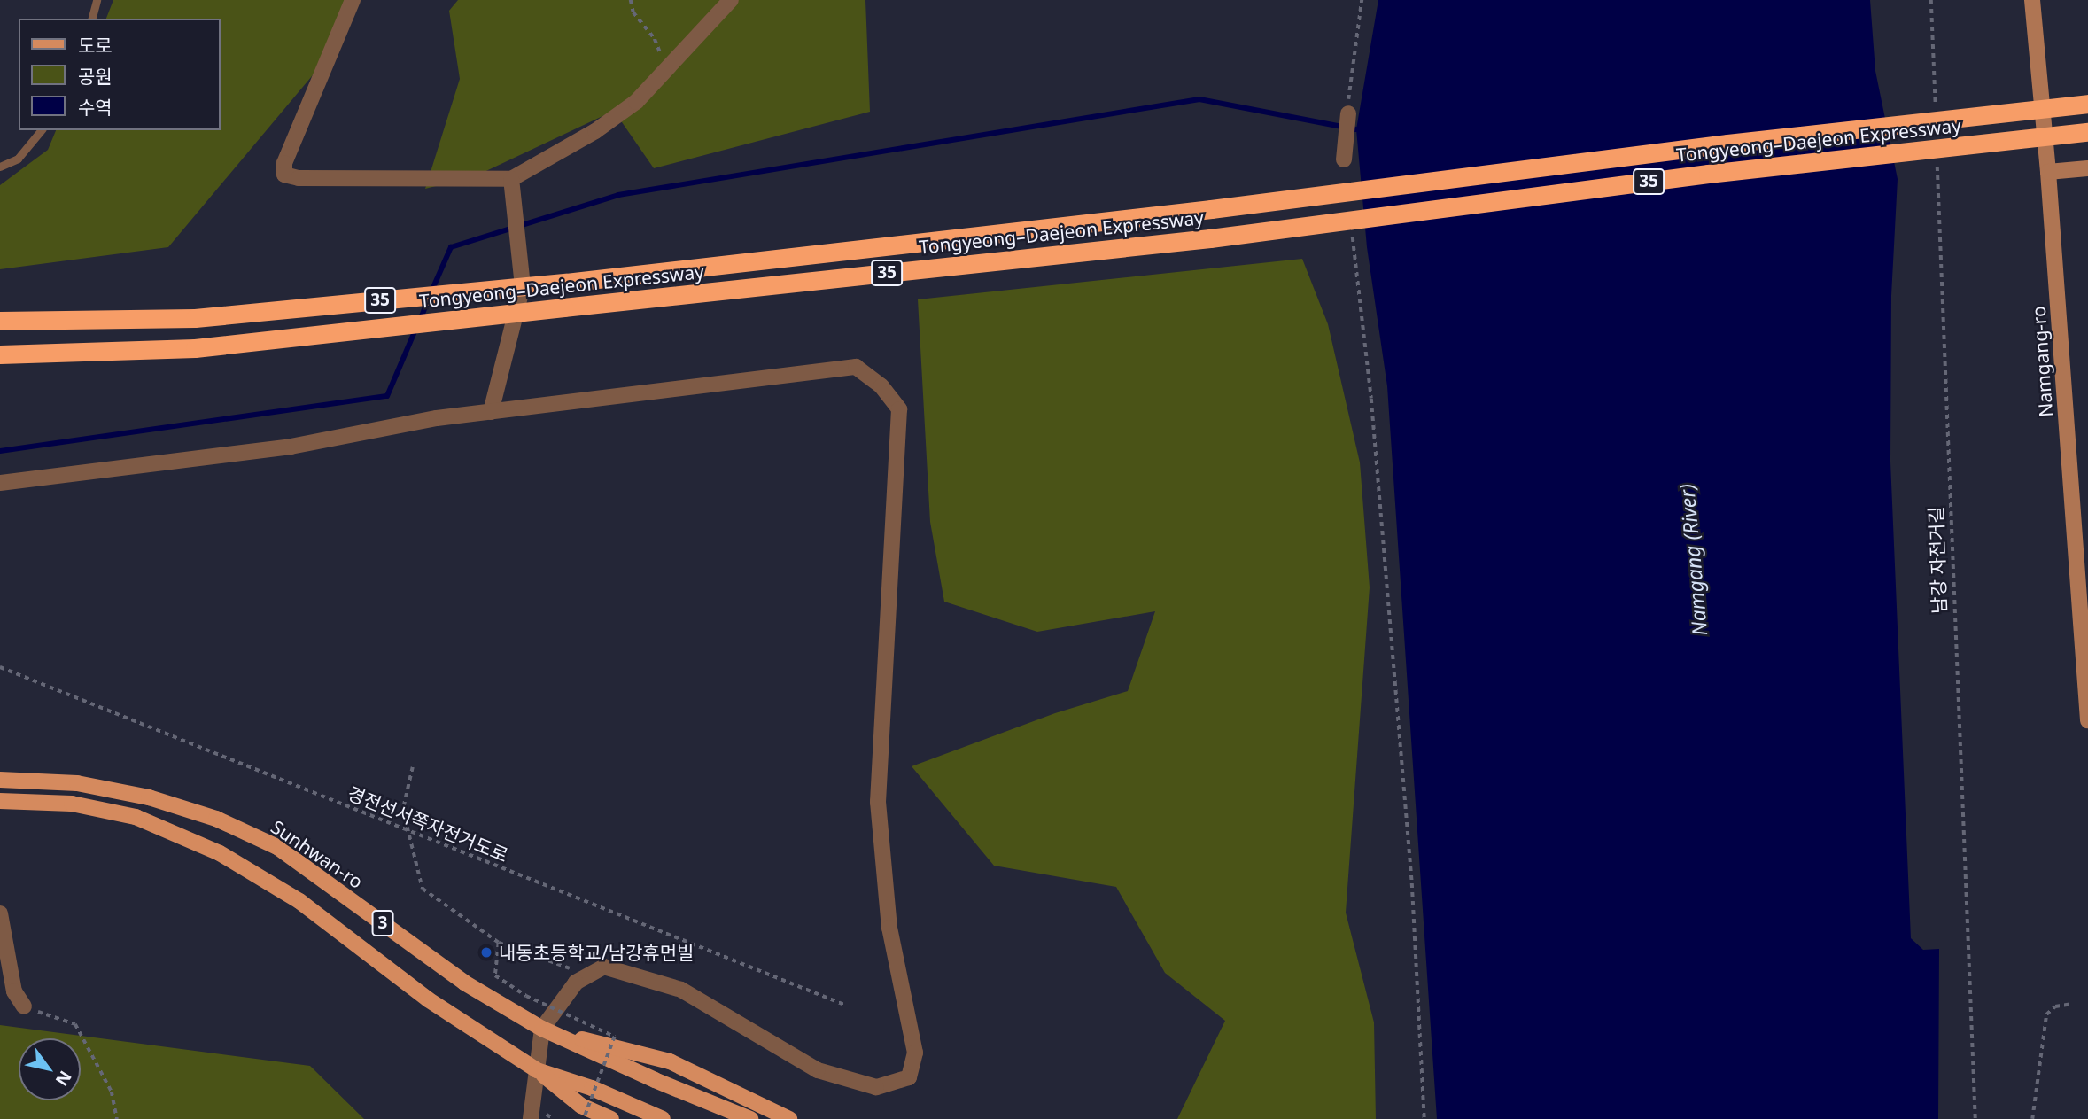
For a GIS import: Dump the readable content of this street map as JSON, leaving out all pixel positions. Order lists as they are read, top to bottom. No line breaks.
{"streets":{"highway":["Tongyeong–Daejeon Expressway","35"],"main road":["Sunhwan-ro","3"],"street":["Namgang-ro"],"path":["남강 자전거길","경전선서쪽자전거도로"]},"water":["Namgang (River)"],"places":["내동초등학교/남강휴먼빌"],"legend":["도로","공원","수역"],"north":"bottom right"}
